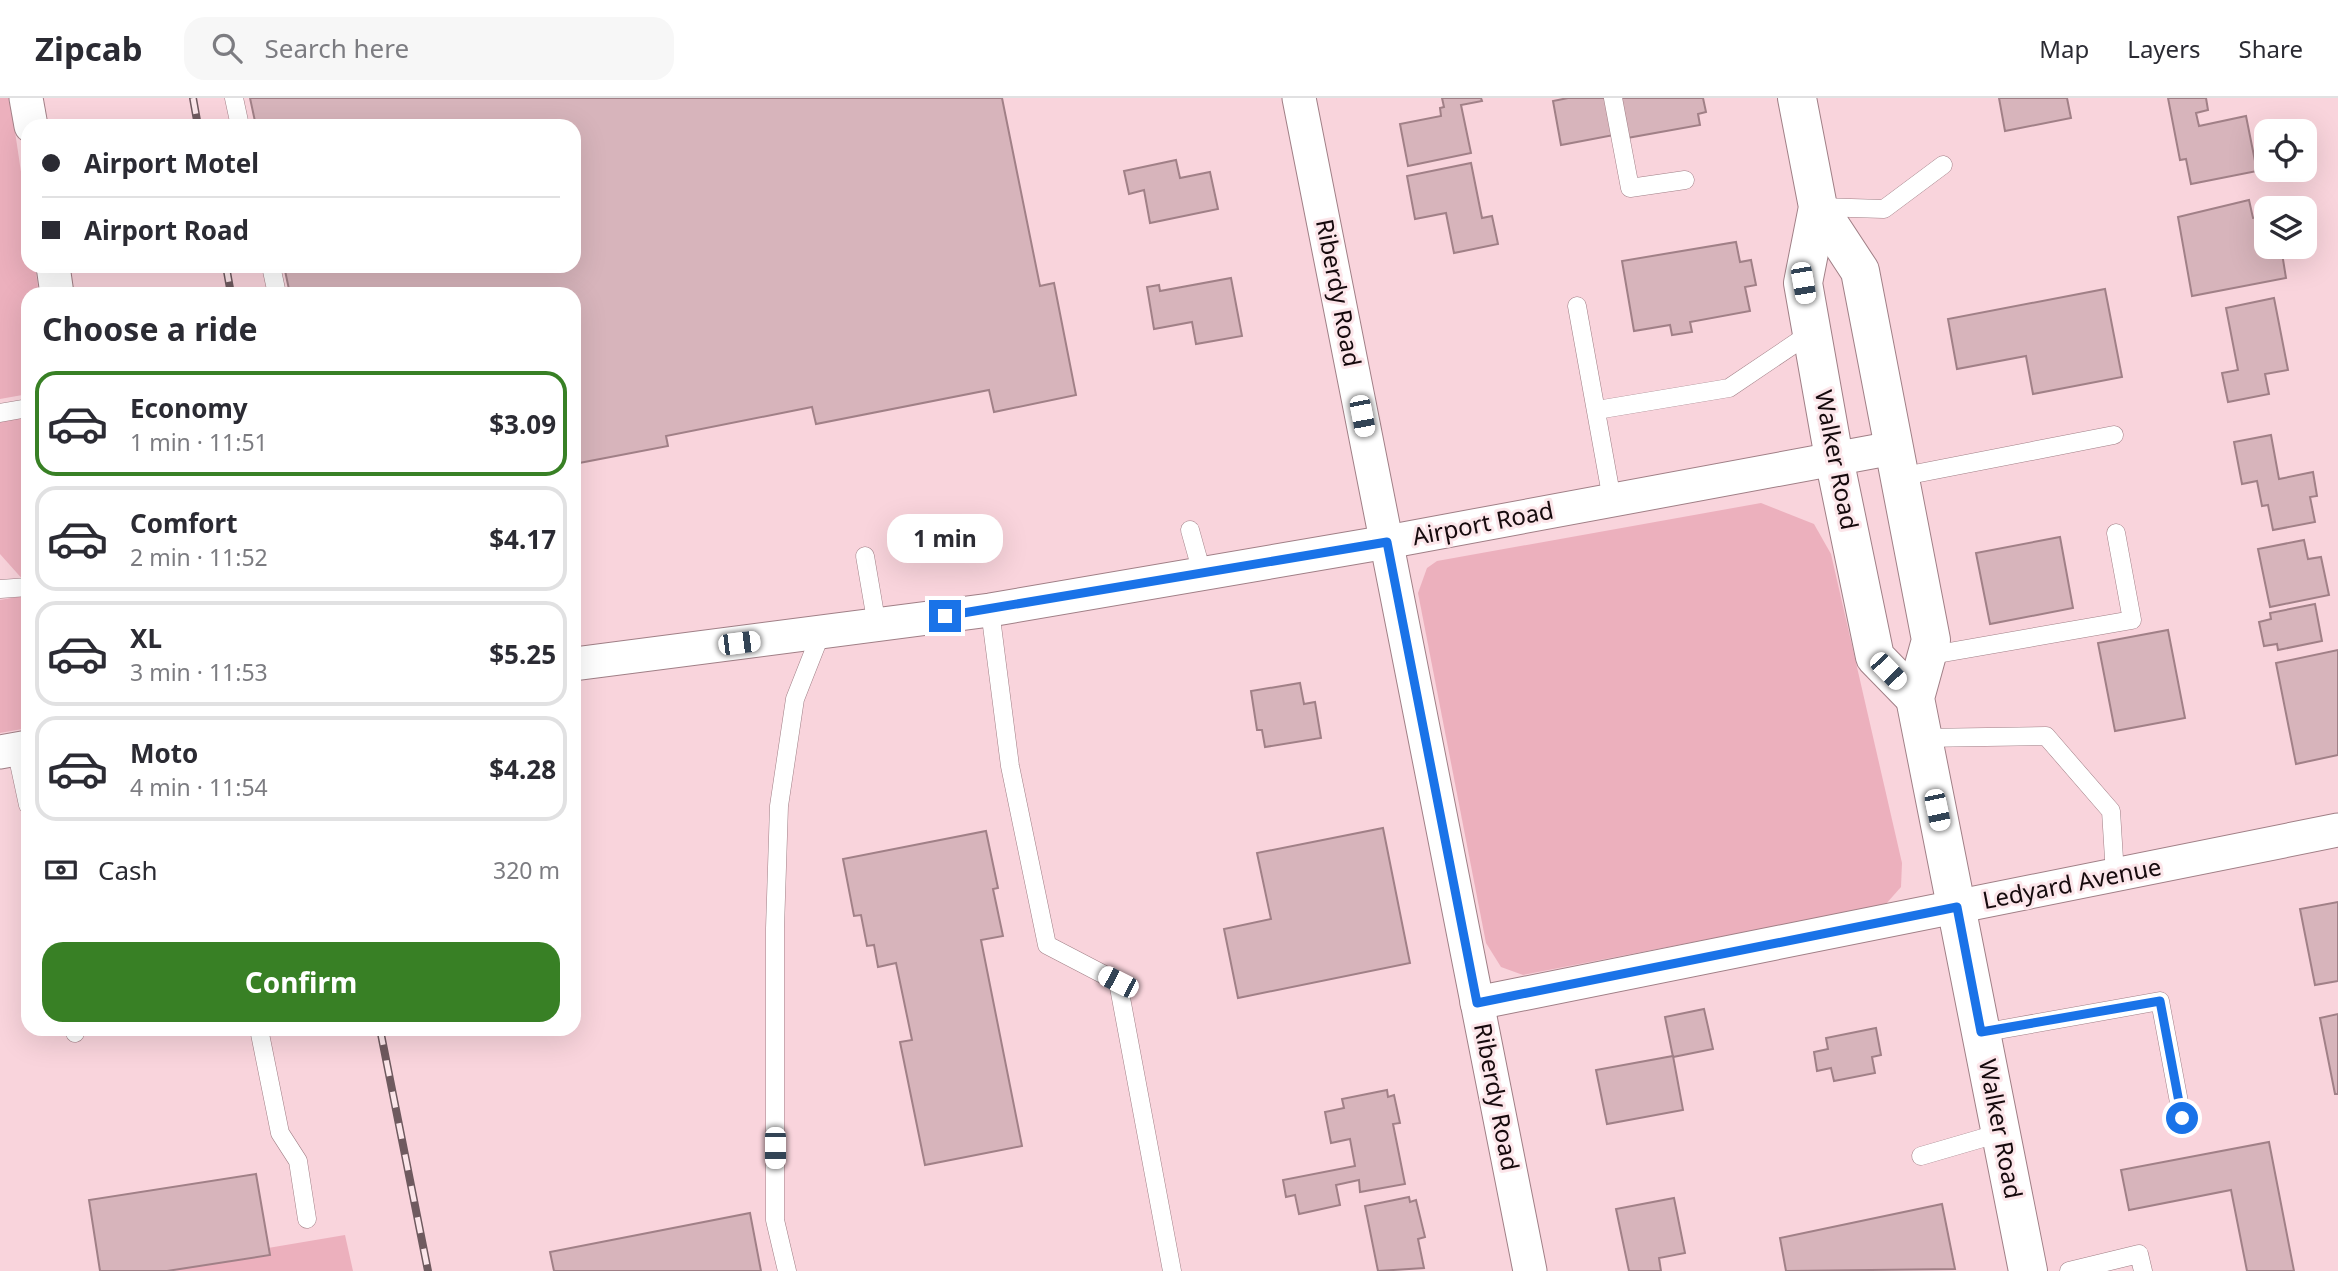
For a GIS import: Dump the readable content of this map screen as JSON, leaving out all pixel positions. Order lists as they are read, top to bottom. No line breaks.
{"streets":{"main road":["Walker Road"],"street":["Riberdy Road","Airport Road","Ledyard Avenue"]},"crossings":[["Riberdy Road","Airport Road"],["Riberdy Road","Ledyard Avenue"],["Walker Road","Airport Road"],["Walker Road","Ledyard Avenue"]],"page":{"header":"Zipcab","search":"Search here","nav":["Map","Layers","Share"],"banner":["Airport Motel","Airport Road"],"heading":"Choose a ride","list":[{"name":"Economy","note":"1 min · 11:51","value":"$3.09"},{"name":"Comfort","note":"2 min · 11:52","value":"$4.17"},{"name":"XL","note":"3 min · 11:53","value":"$5.25"},{"name":"Moto","note":"4 min · 11:54","value":"$4.28"}],"bubble":"1 min","pay":["Cash","320 m"],"buttons":"Confirm"}}
